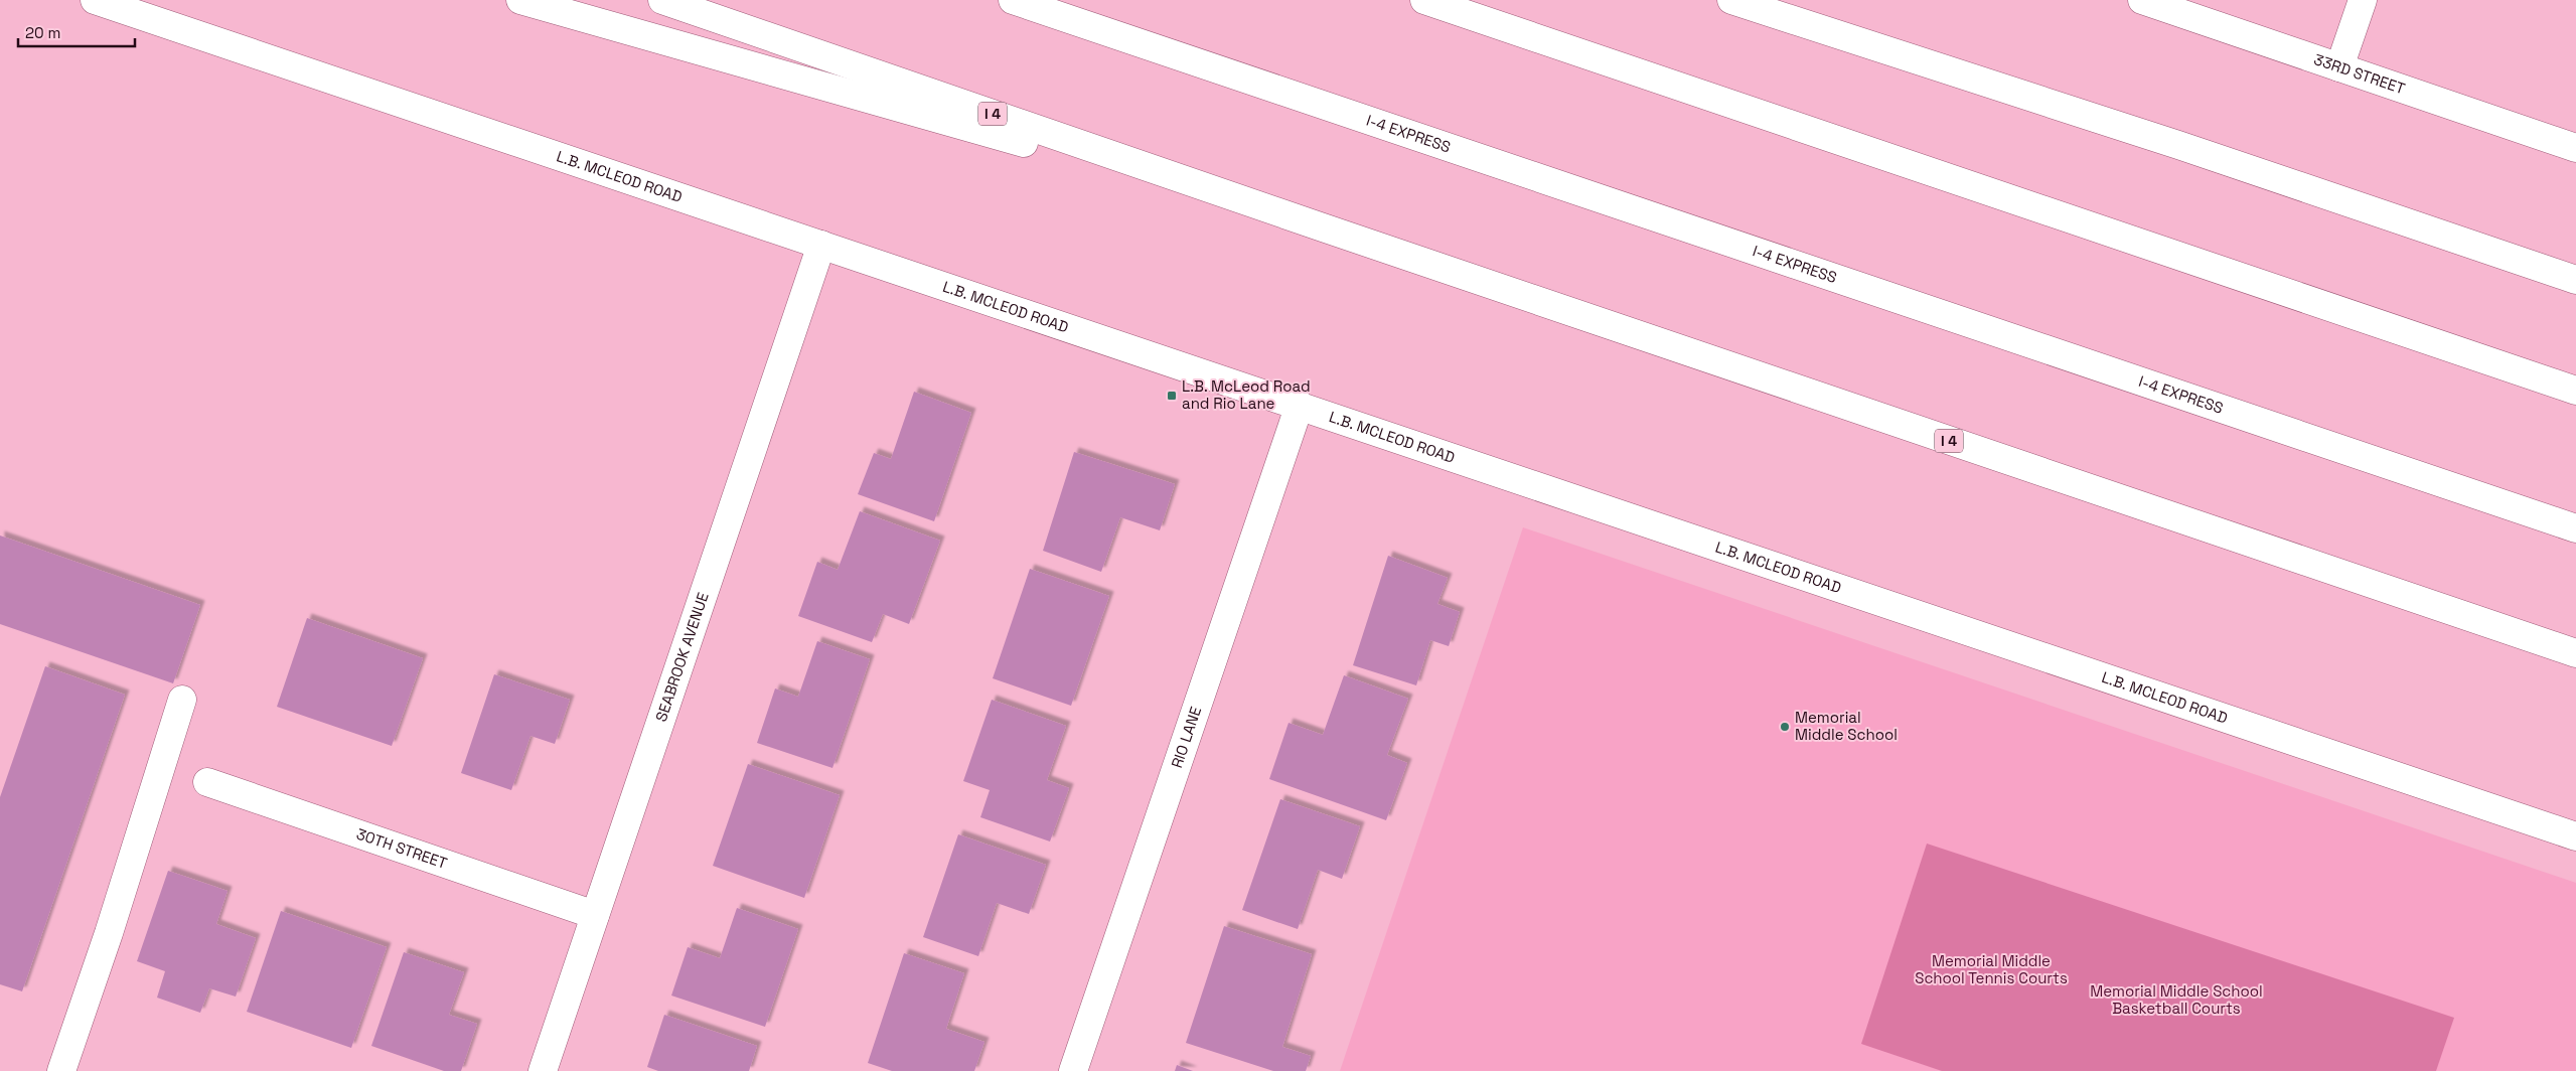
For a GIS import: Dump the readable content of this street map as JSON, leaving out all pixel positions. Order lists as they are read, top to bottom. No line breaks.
{"streets":{"main road":["33RD STREET","I 4","I-4 EXPRESS","L.B. MCLEOD ROAD","SEABROOK AVENUE","RIO LANE","30TH STREET"]},"crossings":[["L.B. MCLEOD ROAD","SEABROOK AVENUE"],["L.B. MCLEOD ROAD","RIO LANE"],["SEABROOK AVENUE","30TH STREET"]],"parks":["Memorial Middle School Tennis Courts","Memorial Middle School Basketball Courts"],"places":{"transit":["L.B. McLeod Road and Rio Lane"],"other":["Memorial Middle School"]},"scale_bar":"20 m"}
